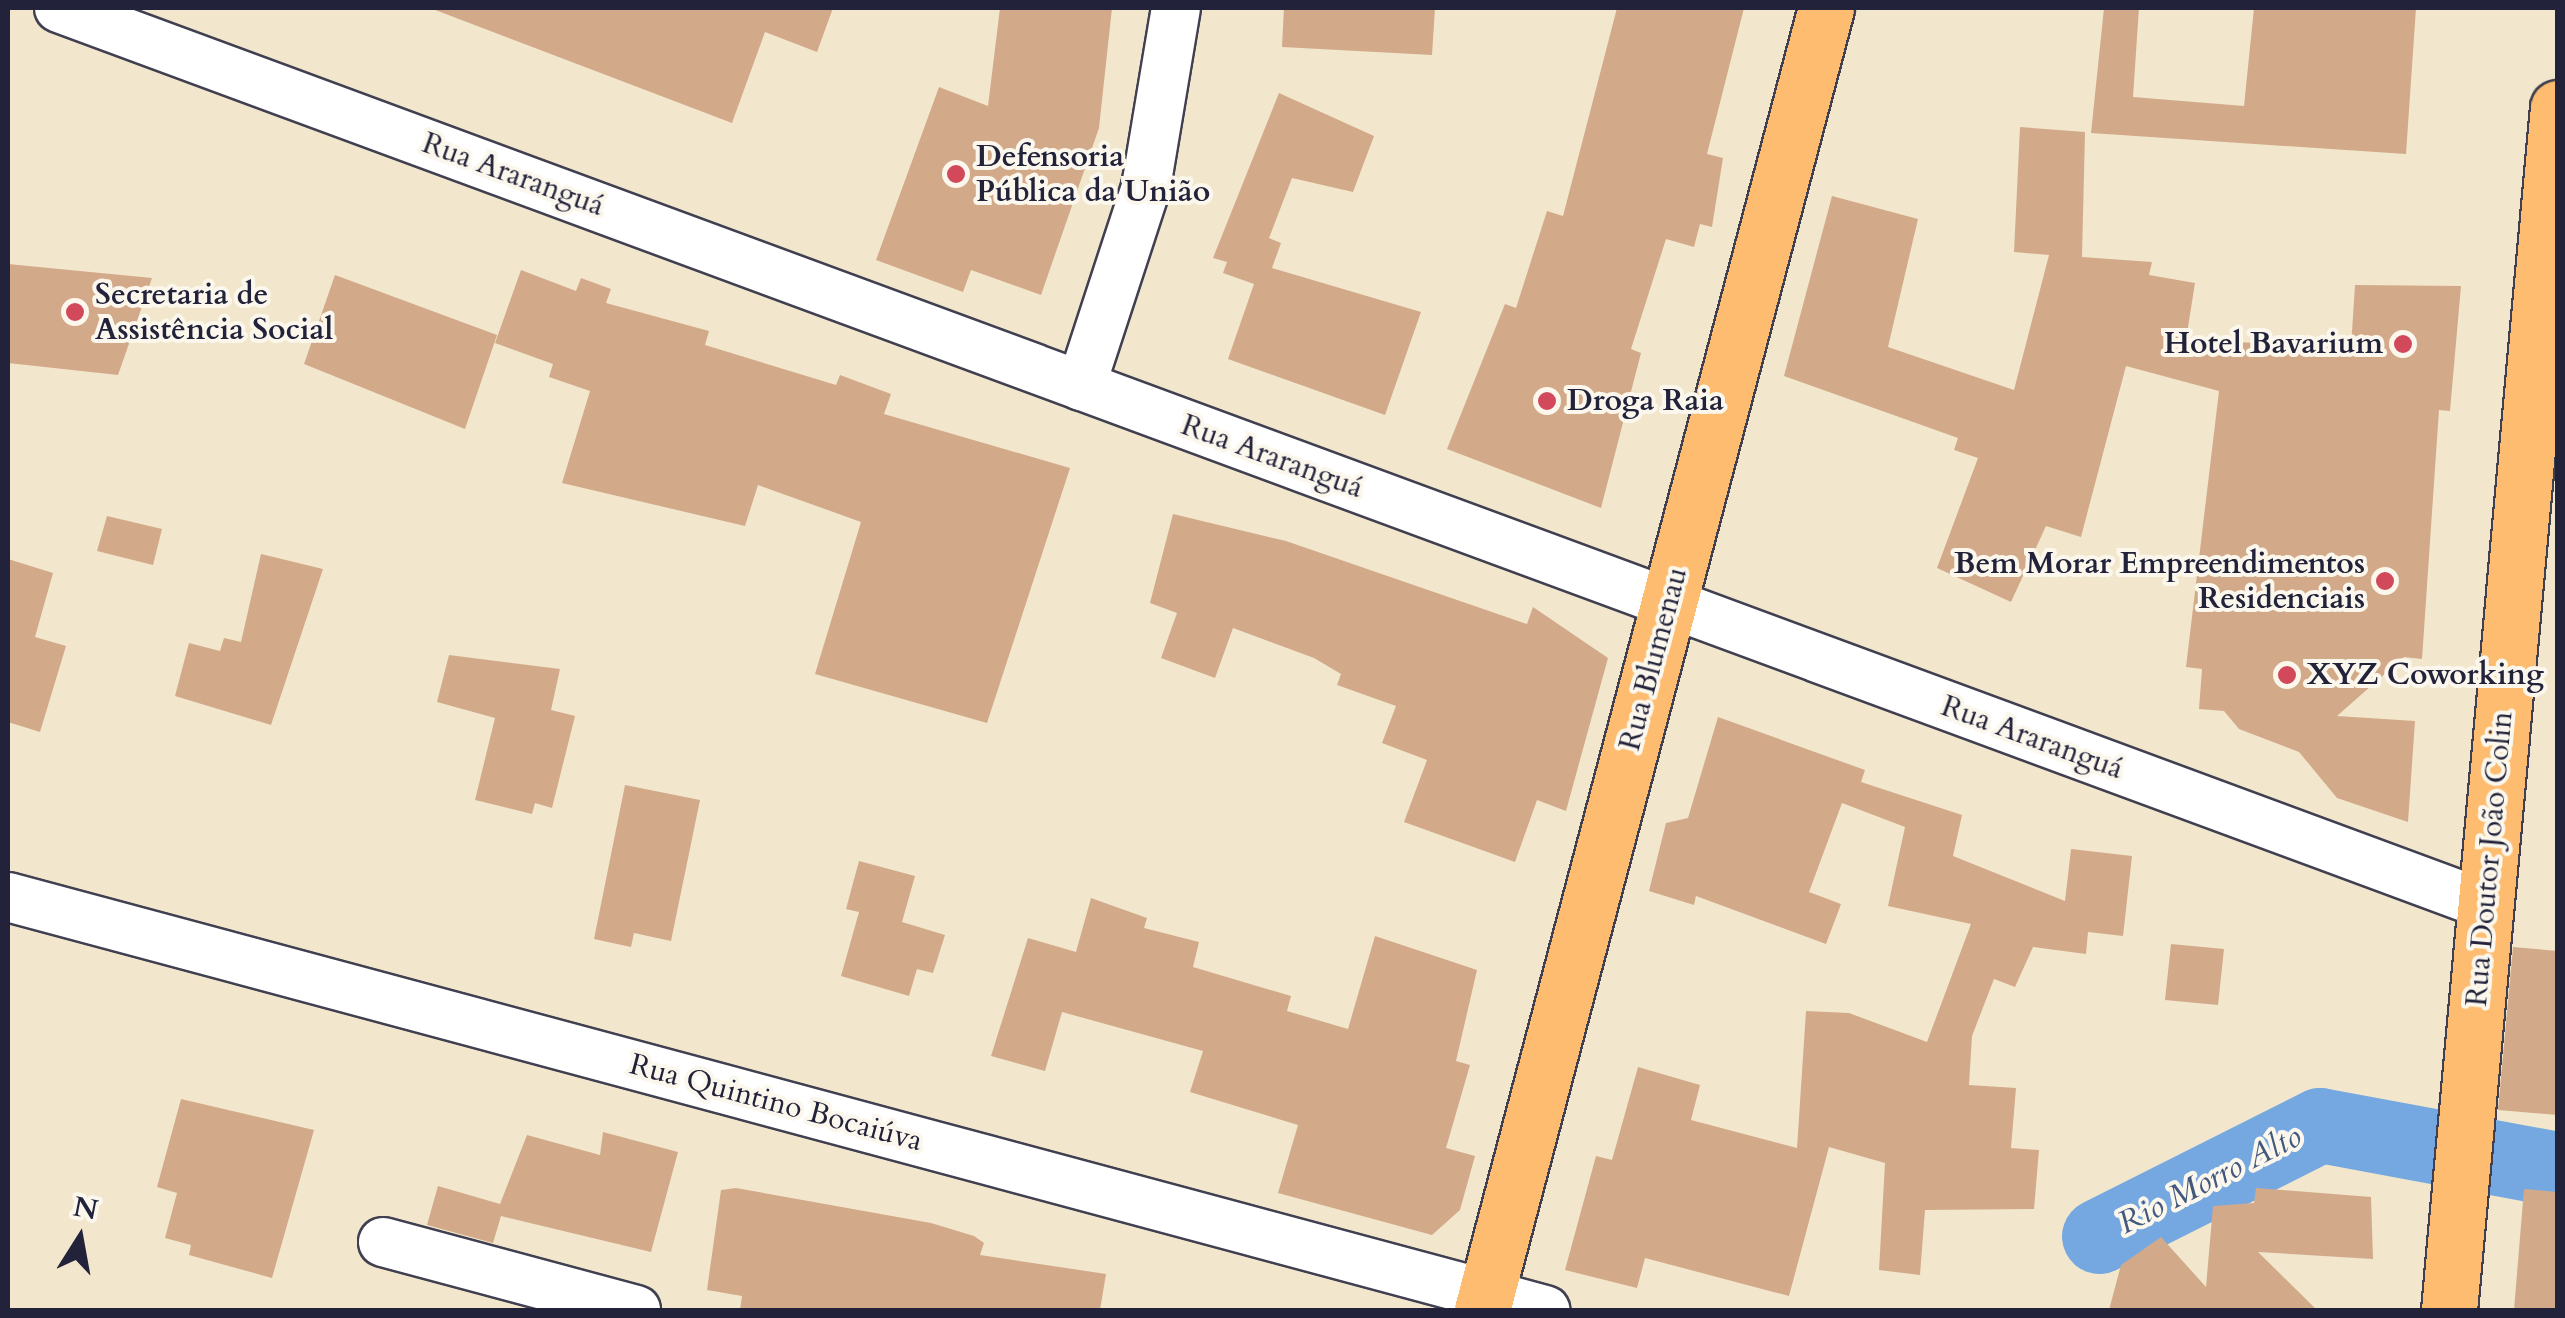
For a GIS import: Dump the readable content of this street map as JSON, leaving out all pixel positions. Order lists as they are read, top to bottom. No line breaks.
{"streets":{"main road":["Rua Blumenau","Rua Doutor João Colin"],"street":["Rua Araranguá","Rua Quintino Bocaiúva"]},"crossings":[["Rua Araranguá","Rua Blumenau"],["Rua Araranguá","Rua Doutor João Colin"],["Rua Blumenau","Rua Quintino Bocaiúva"]],"water":["Rio Morro Alto"],"places":["Defensoria Pública da União","Secretaria de Assistência Social","Hotel Bavarium","Droga Raia","Bem Morar Empreendimentos Residenciais","XYZ Coworking"],"north":"top"}
